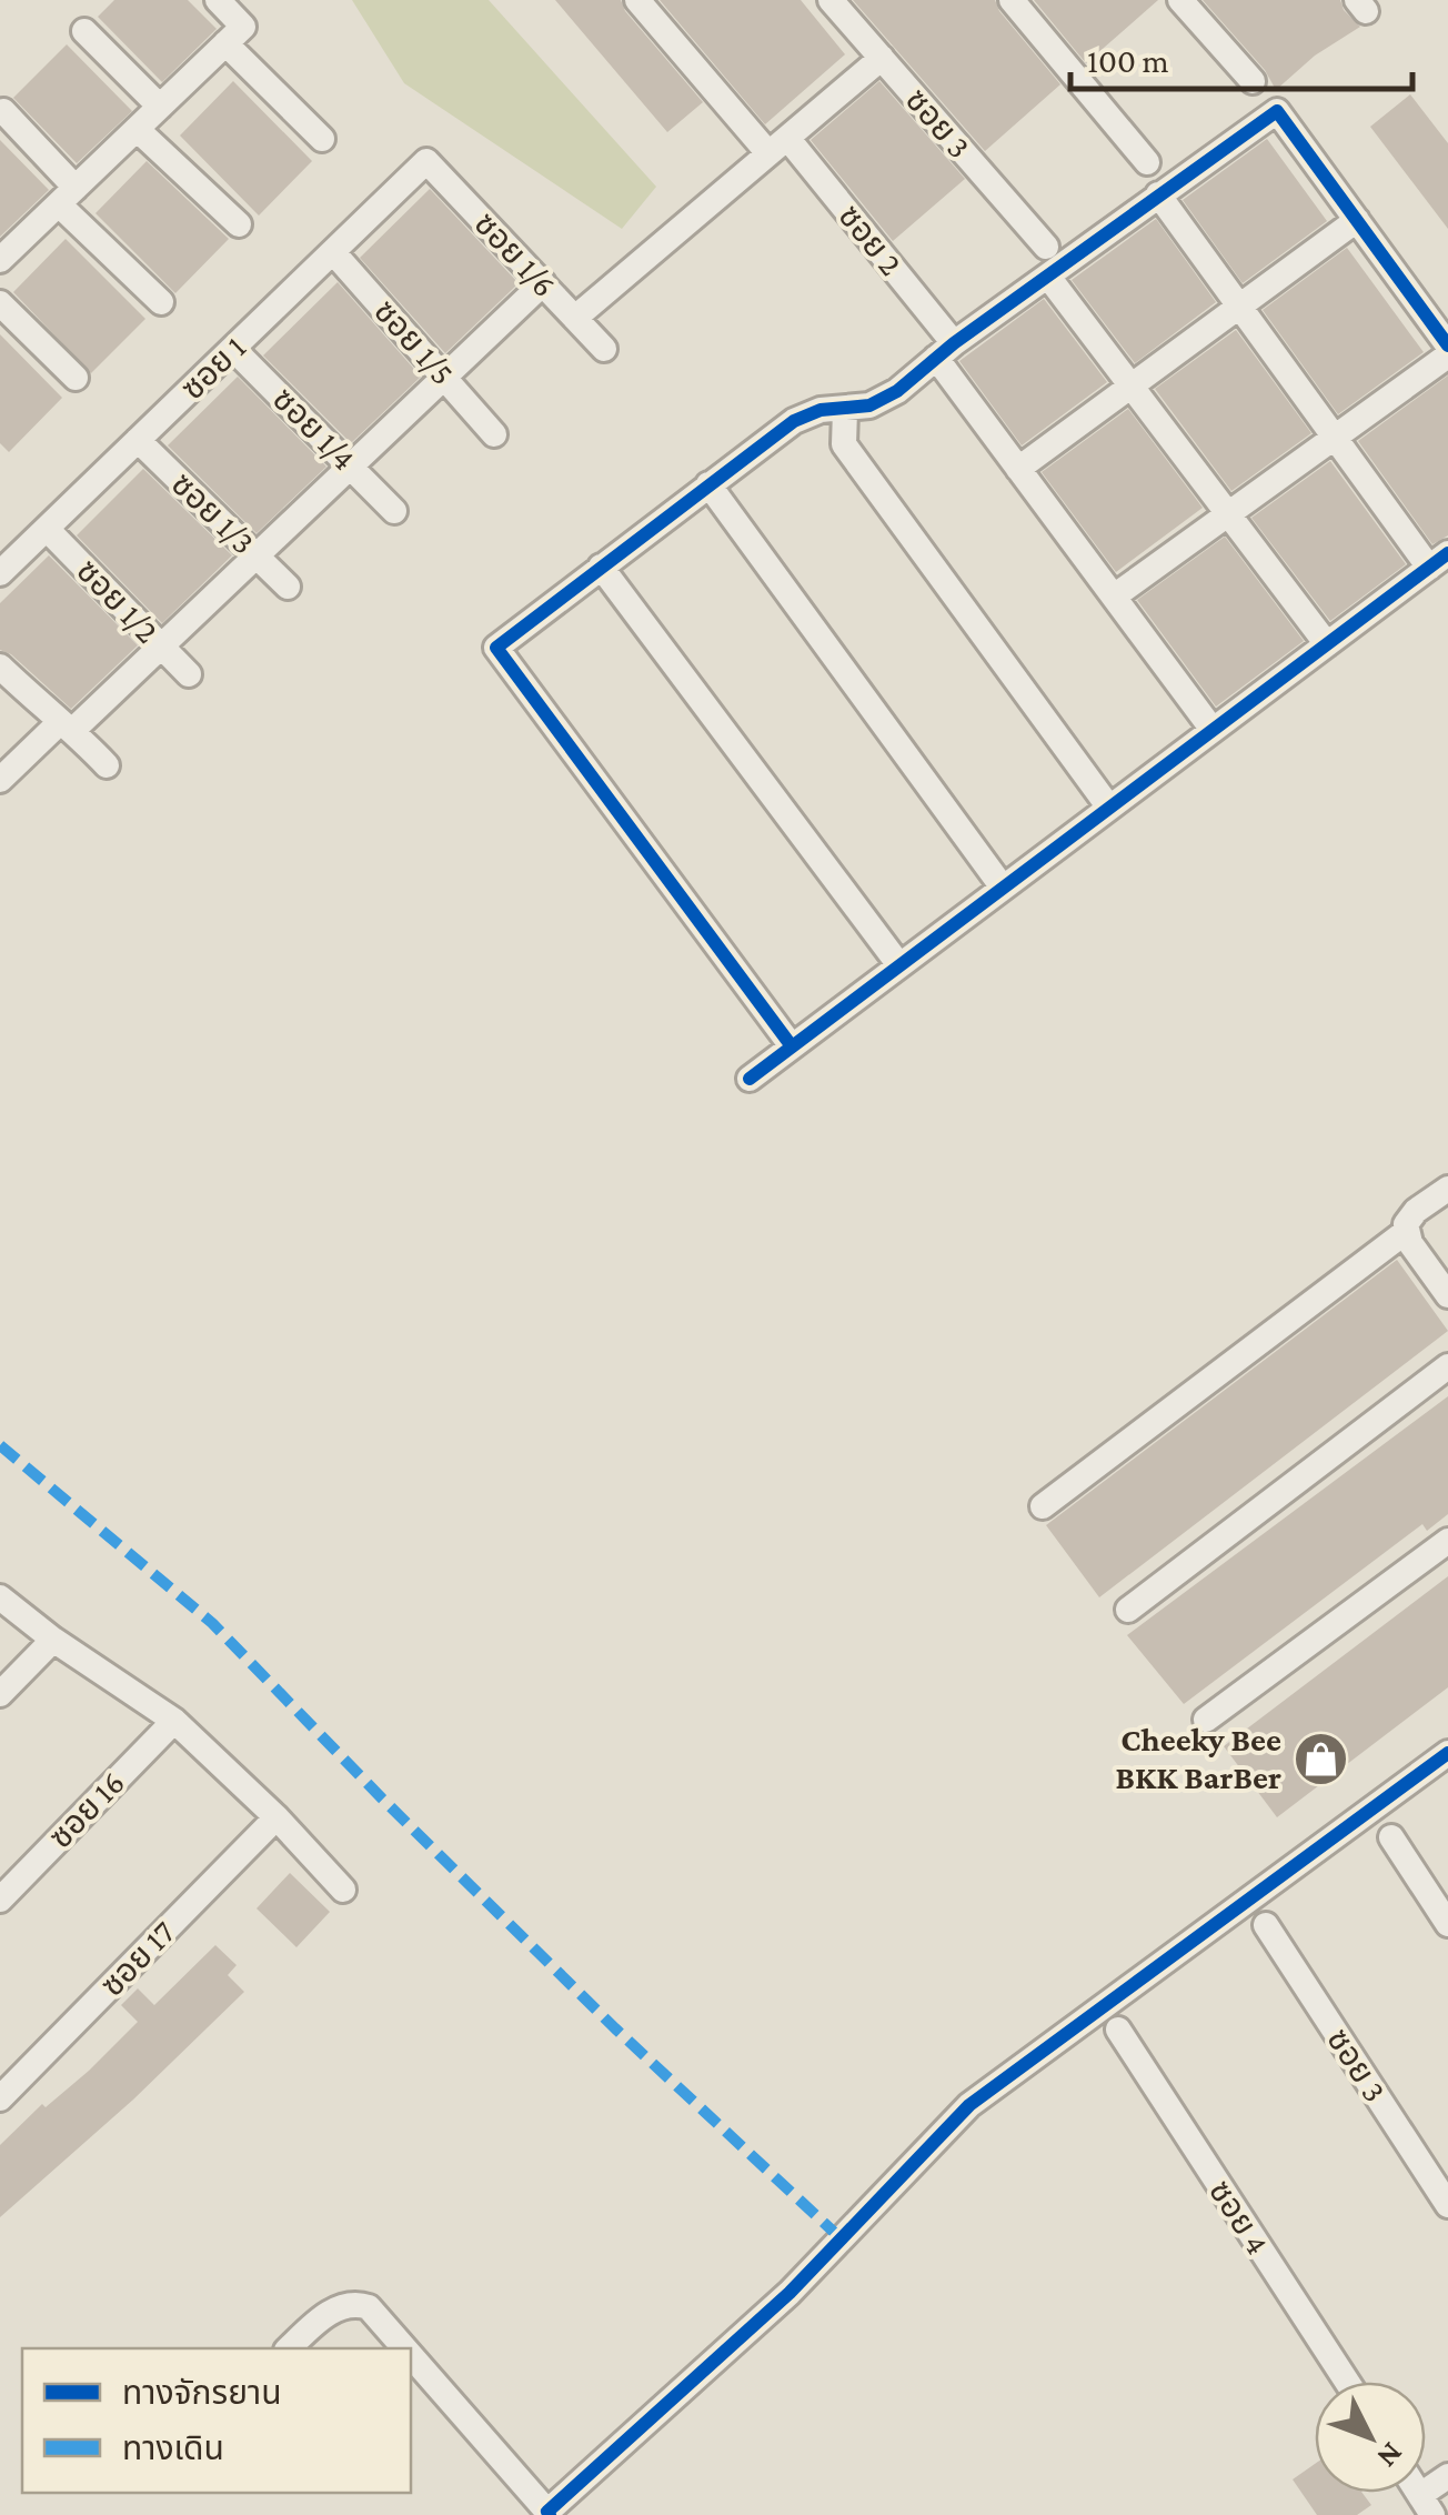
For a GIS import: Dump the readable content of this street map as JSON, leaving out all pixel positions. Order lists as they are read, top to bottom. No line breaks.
{"streets":{"street":["ซอย 3","ซอย 2","ซอย 1/6","ซอย 1/5","ซอย 1","ซอย 1/4","ซอย 1/3","ซอย 1/2","ซอย 16","ซอย 17","ซอย 4"]},"crossings":[["ซอย 1/6","ซอย 1"],["ซอย 1/5","ซอย 1"],["ซอย 1","ซอย 1/4"],["ซอย 1","ซอย 1/3"],["ซอย 1","ซอย 1/2"]],"places":{"shop":["Cheeky Bee BKK BarBer"]},"legend":["ทางจักรยาน","ทางเดิน"],"scale_bar":"100 m","north":"bottom right"}
